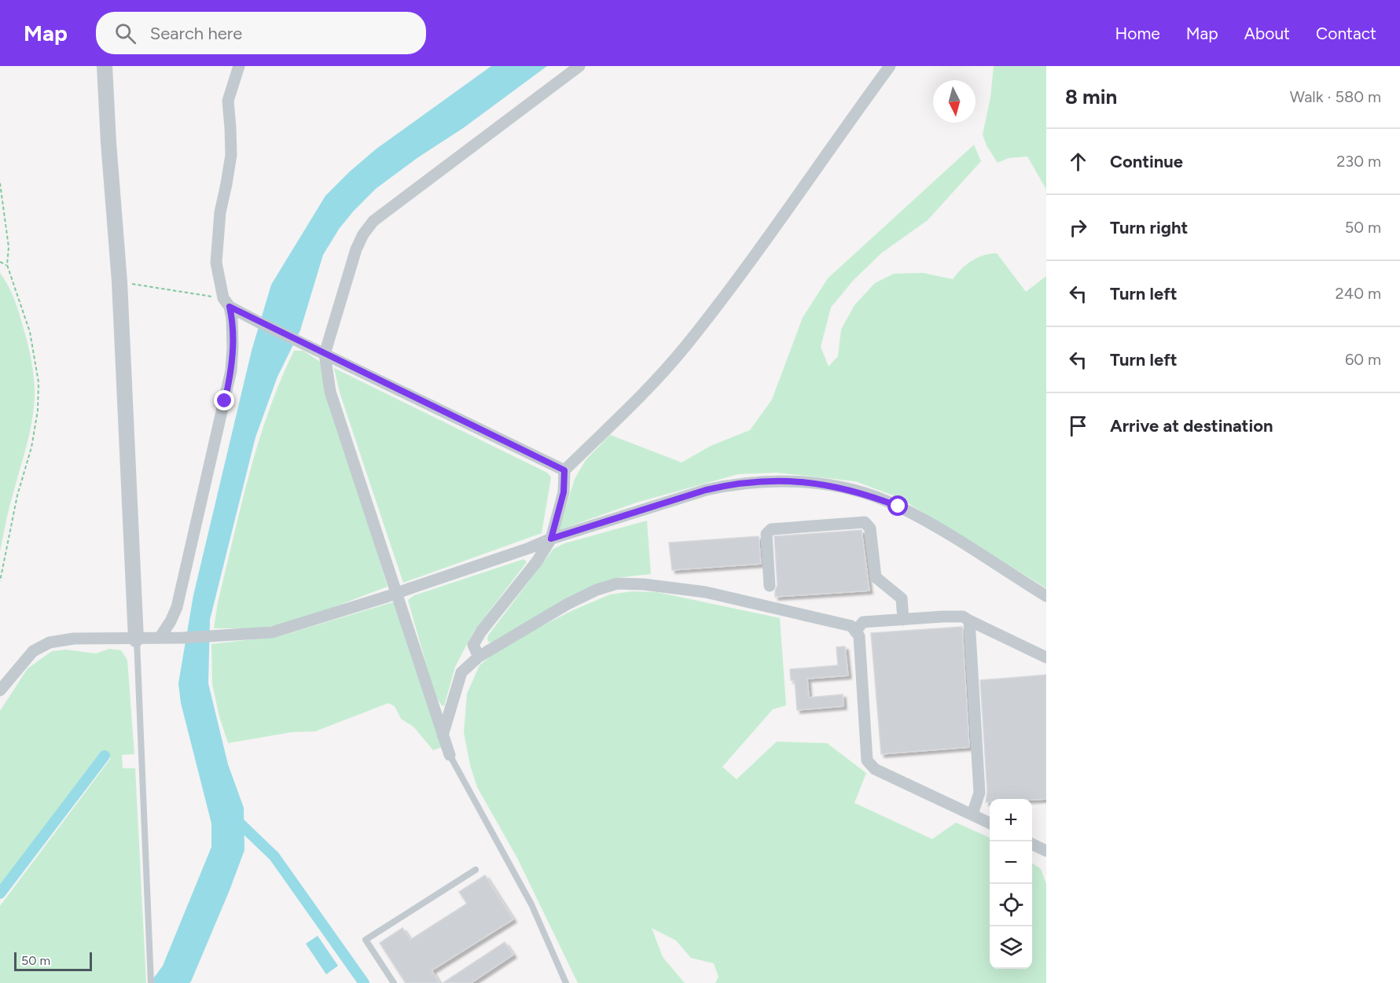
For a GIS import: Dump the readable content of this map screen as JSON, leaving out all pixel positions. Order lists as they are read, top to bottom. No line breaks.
{"scale_bar":"50 m","north":"bottom","page":{"header":"Map","search":"Search here","nav":["Home","Map","About","Contact"],"heading":["8 min","Walk · 580 m"],"list":[["Continue","230 m"],["Turn right","50 m"],["Turn left","240 m"],["Turn left","60 m"],"Arrive at destination"],"map_buttons":["+","−"],"scale":"50 m"}}
